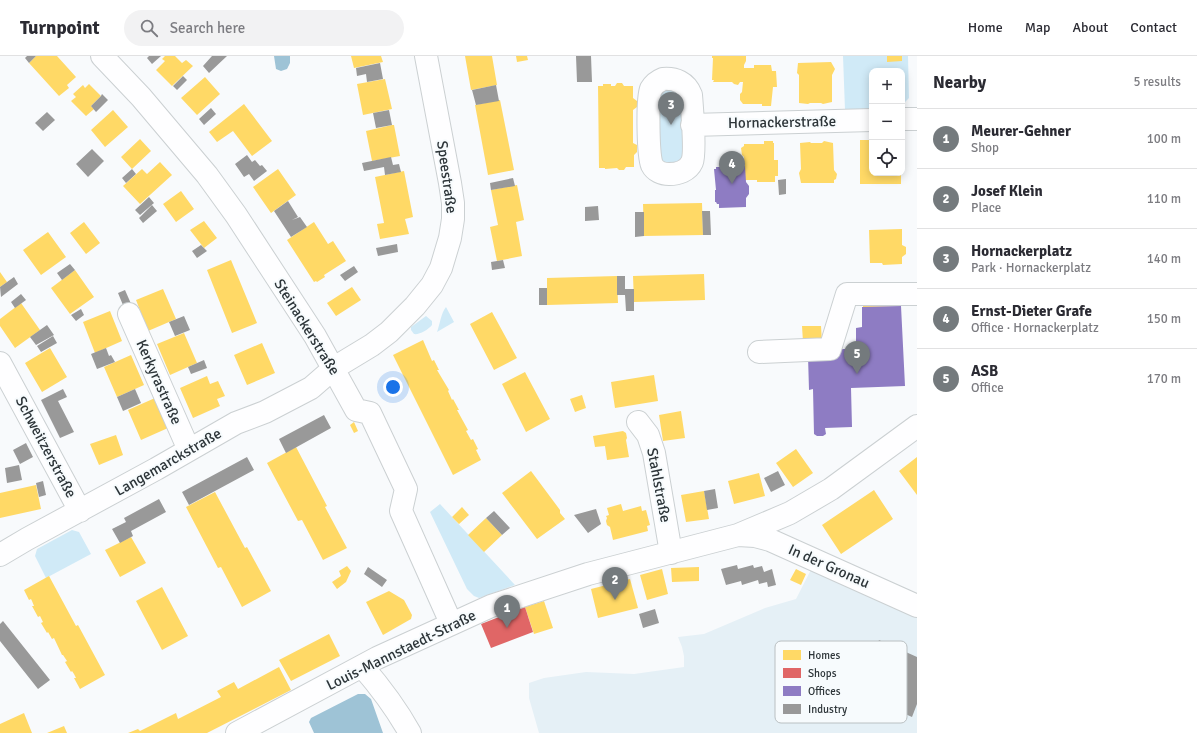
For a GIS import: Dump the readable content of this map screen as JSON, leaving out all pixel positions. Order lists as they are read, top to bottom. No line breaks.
{"streets":{"street":["Hornackerstraße","Speestraße","Steinackerstraße","Kerkyrastraße","Schweitzerstraße","Langemarckstraße","Stahlstraße","In der Gronau","Louis-Mannstaedt-Straße"]},"crossings":[["Speestraße","Steinackerstraße"],["Speestraße","Langemarckstraße"],["Steinackerstraße","Langemarckstraße"],["Steinackerstraße","Louis-Mannstaedt-Straße"],["Kerkyrastraße","Langemarckstraße"],["Schweitzerstraße","Langemarckstraße"],["Stahlstraße","Louis-Mannstaedt-Straße"],["In der Gronau","Louis-Mannstaedt-Straße"]],"legend":["Homes","Shops","Offices","Industry"],"page":{"header":"Turnpoint","search":"Search here","nav":["Home","Map","About","Contact"],"heading":["Nearby","5 results"],"map_buttons":["+","−"],"pins":["3","4","5","2","1"],"list":[{"mark":"1","name":"Meurer-Gehner","note":"Shop","value":"100 m"},{"mark":"2","name":"Josef Klein","note":"Place","value":"110 m"},{"mark":"3","name":"Hornackerplatz","note":"Park · Hornackerplatz","value":"140 m"},{"mark":"4","name":"Ernst-Dieter Grafe","note":"Office · Hornackerplatz","value":"150 m"},{"mark":"5","name":"ASB","note":"Office","value":"170 m"}]}}
